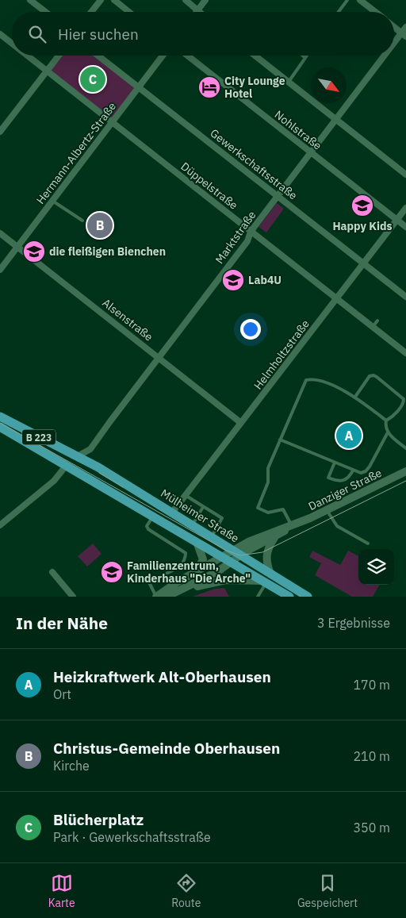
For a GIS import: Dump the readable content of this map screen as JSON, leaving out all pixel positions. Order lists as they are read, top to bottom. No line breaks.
{"streets":{"main road":["B 223","Danziger Straße","Mülheimer Straße"],"street":["Nohlstraße","Hermann-Albertz-Straße","Gewerkschaftsstraße","Düppelstraße","Marktstraße","Alsenstraße","Helmholtzstraße"]},"crossings":[["Nohlstraße","Marktstraße"],["Nohlstraße","Helmholtzstraße"],["Hermann-Albertz-Straße","Gewerkschaftsstraße"],["Hermann-Albertz-Straße","Düppelstraße"],["Hermann-Albertz-Straße","Alsenstraße"],["Gewerkschaftsstraße","Marktstraße"],["Gewerkschaftsstraße","Helmholtzstraße"],["Düppelstraße","Marktstraße"],["Düppelstraße","Helmholtzstraße"],["Marktstraße","Alsenstraße"],["Marktstraße","Mülheimer Straße"],["Alsenstraße","Helmholtzstraße"],["Helmholtzstraße","Mülheimer Straße"],["B 223","Danziger Straße"],["Danziger Straße","Mülheimer Straße"]],"places":{"hotel":["City Lounge Hotel"],"school or university":["Happy Kids","die fleißigen Bienchen","Lab4U","Familienzentrum, Kinderhaus \"Die Arche\""]},"north":"bottom right","page":{"search":"Hier suchen","pins":["C","B","A"],"heading":["In der Nähe","3 Ergebnisse"],"list":[{"mark":"A","name":"Heizkraftwerk Alt-Oberhausen","note":"Ort","value":"170 m"},{"mark":"B","name":"Christus-Gemeinde Oberhausen","note":"Kirche","value":"210 m"},{"mark":"C","name":"Blücherplatz","note":"Park · Gewerkschaftsstraße","value":"350 m"}],"nav":["Karte","Route","Gespeichert"]}}
